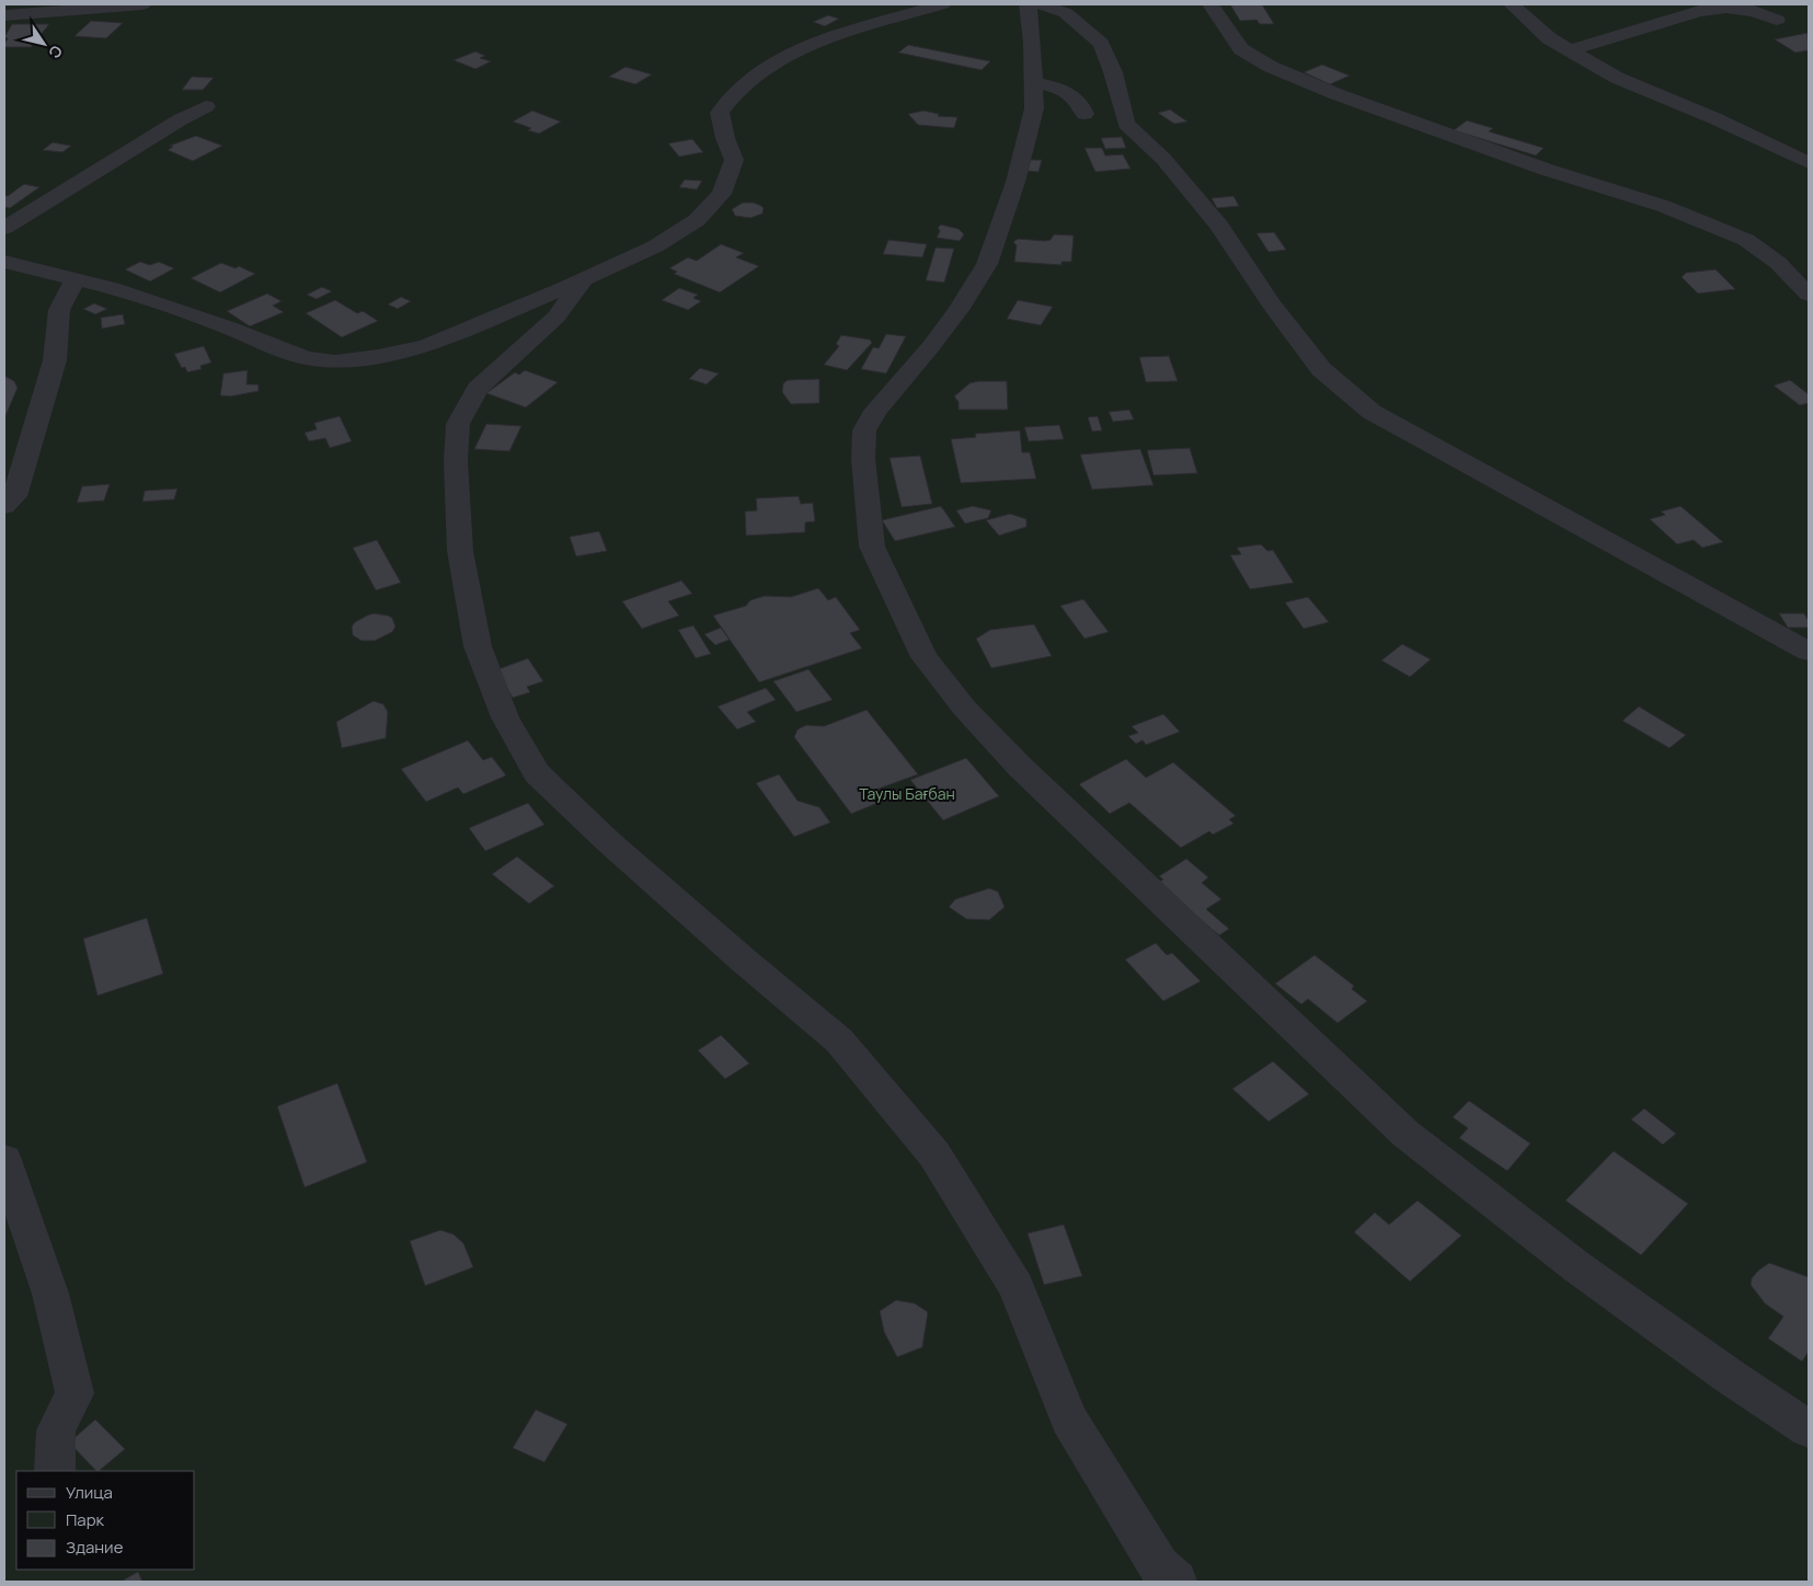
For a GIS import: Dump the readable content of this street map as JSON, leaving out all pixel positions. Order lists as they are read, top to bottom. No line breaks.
{"parks":["Таулы Бағбан"],"legend":["Улица","Парк","Здание"],"north":"bottom right"}
